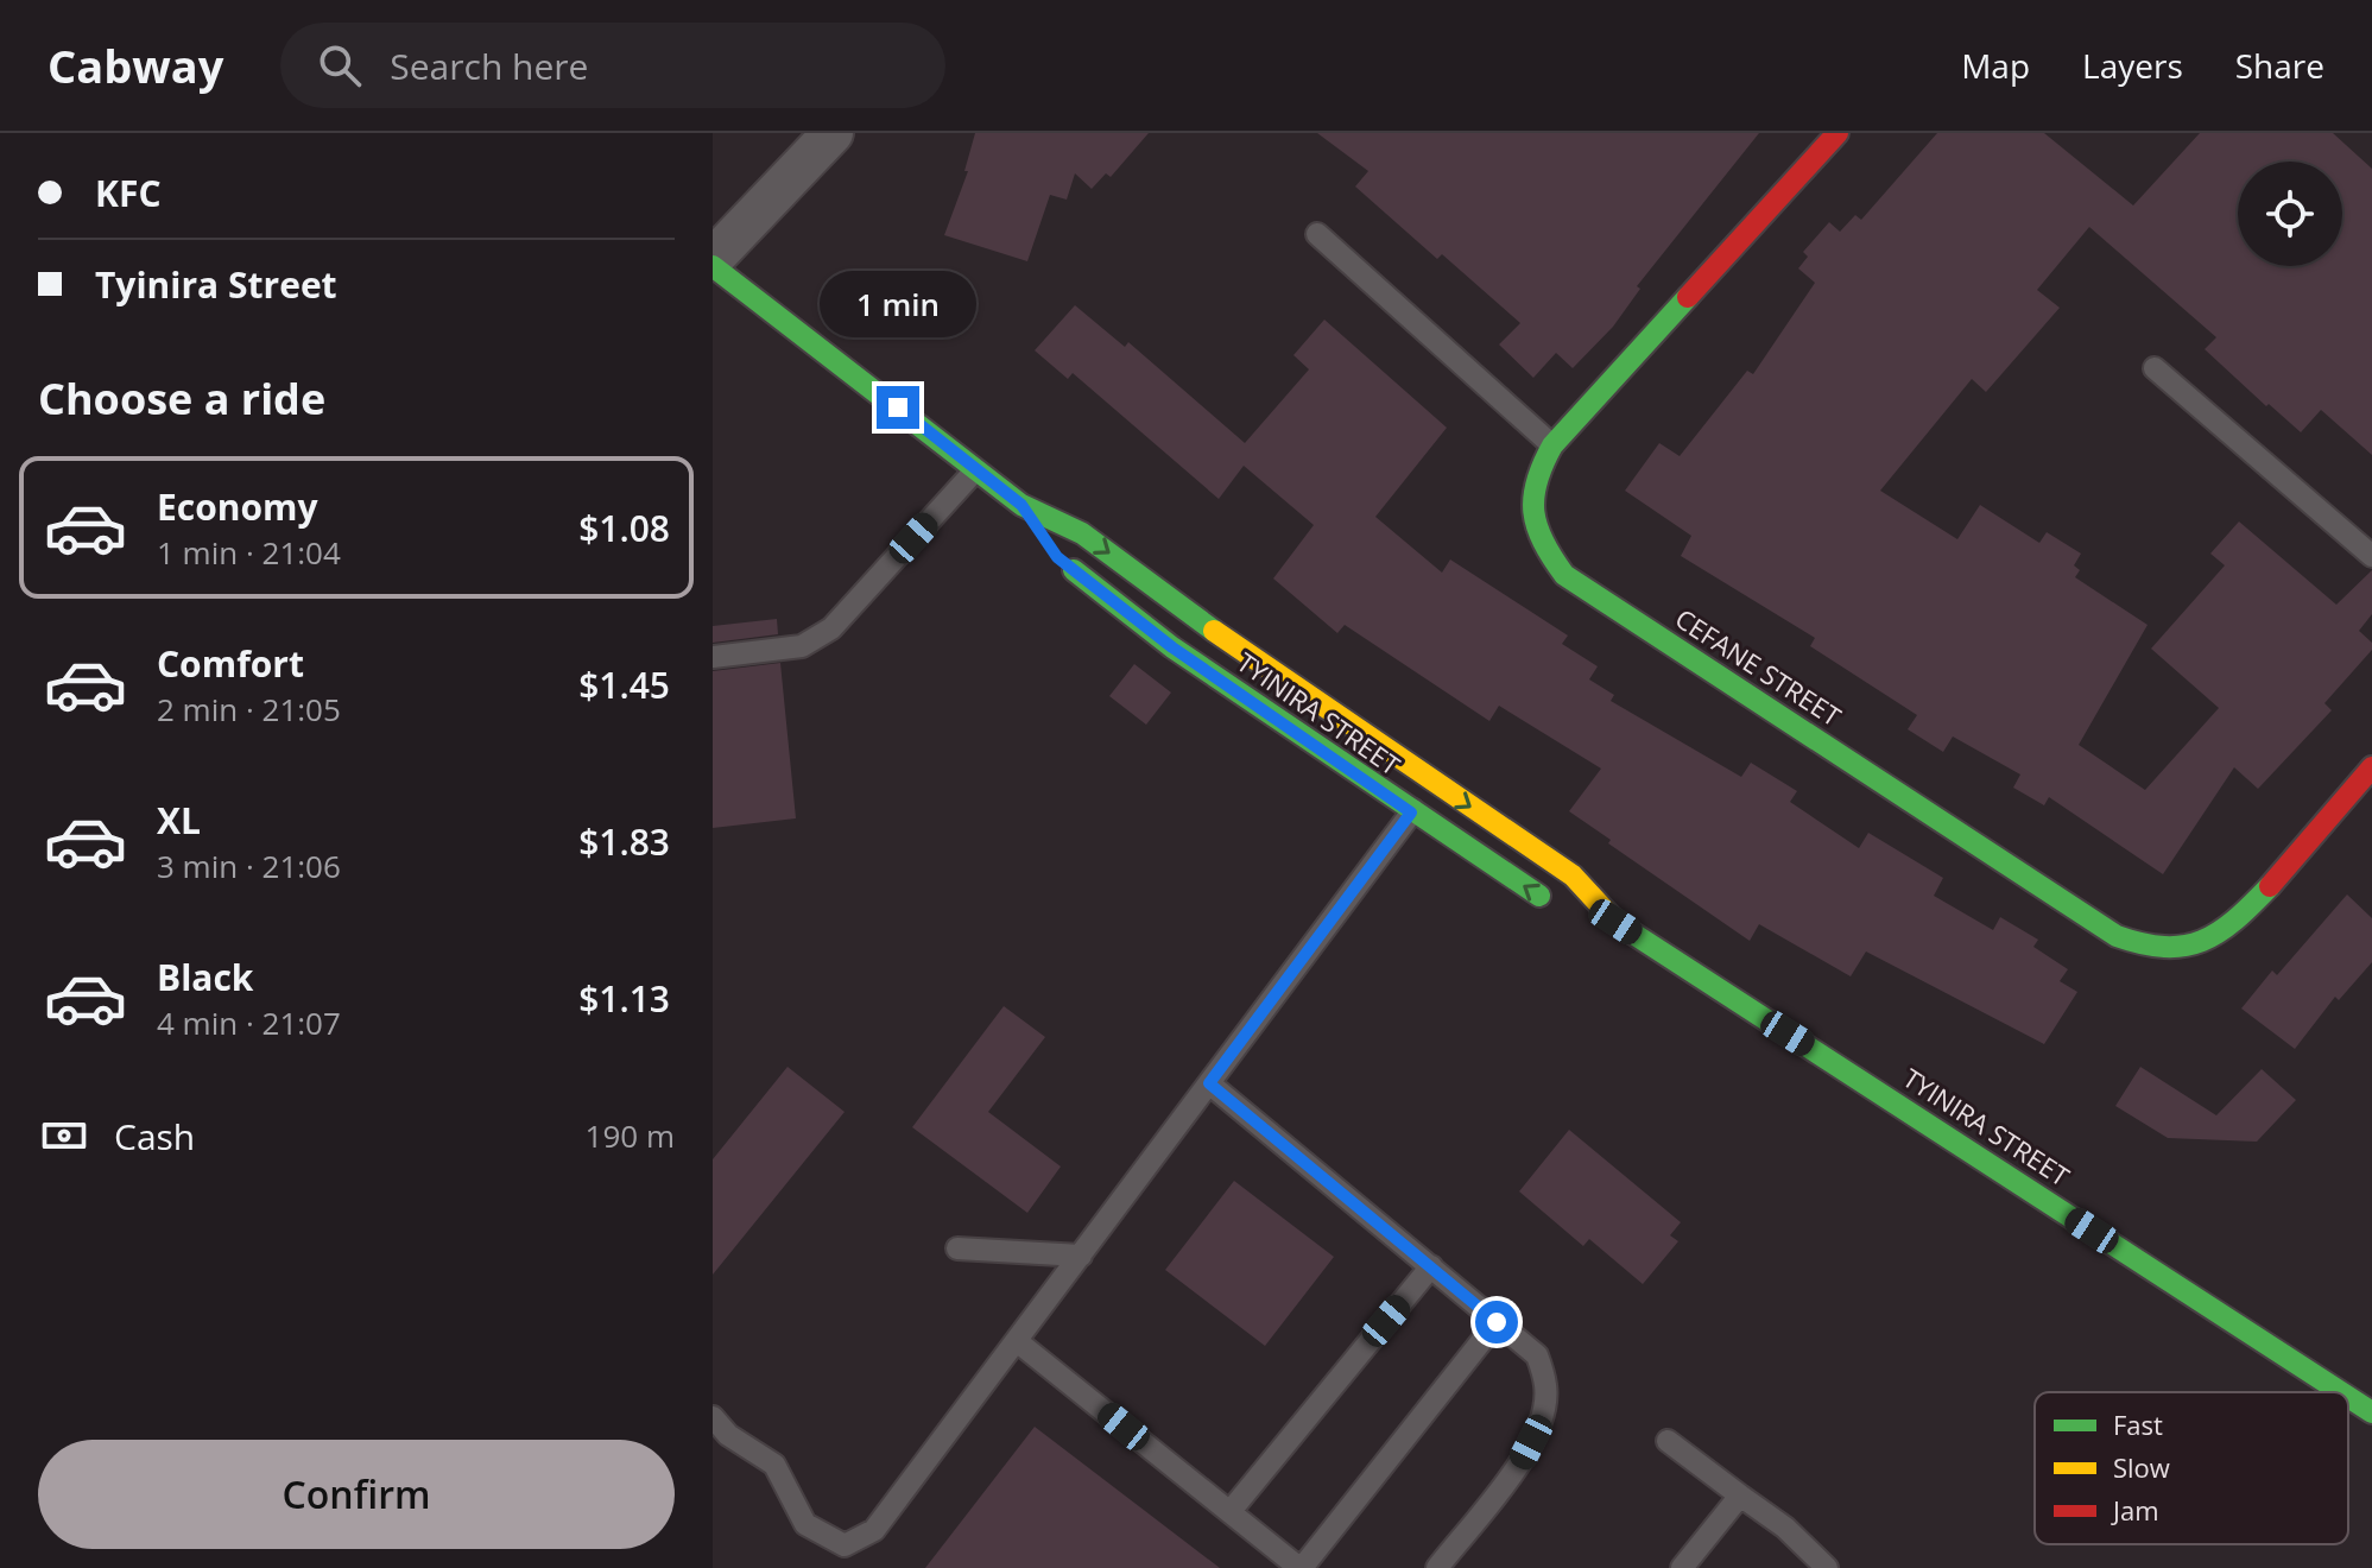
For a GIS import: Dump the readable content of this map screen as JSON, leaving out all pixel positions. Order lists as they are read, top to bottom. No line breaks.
{"streets":{"street":["CEFANE STREET","TYINIRA STREET"]},"legend":["Fast","Slow","Jam"],"page":{"header":"Cabway","search":"Search here","nav":["Map","Layers","Share"],"banner":["KFC","Tyinira Street"],"bubble":"1 min","heading":"Choose a ride","list":[{"name":"Economy","note":"1 min · 21:04","value":"$1.08"},{"name":"Comfort","note":"2 min · 21:05","value":"$1.45"},{"name":"XL","note":"3 min · 21:06","value":"$1.83"},{"name":"Black","note":"4 min · 21:07","value":"$1.13"}],"pay":["Cash","190 m"],"buttons":"Confirm"}}
